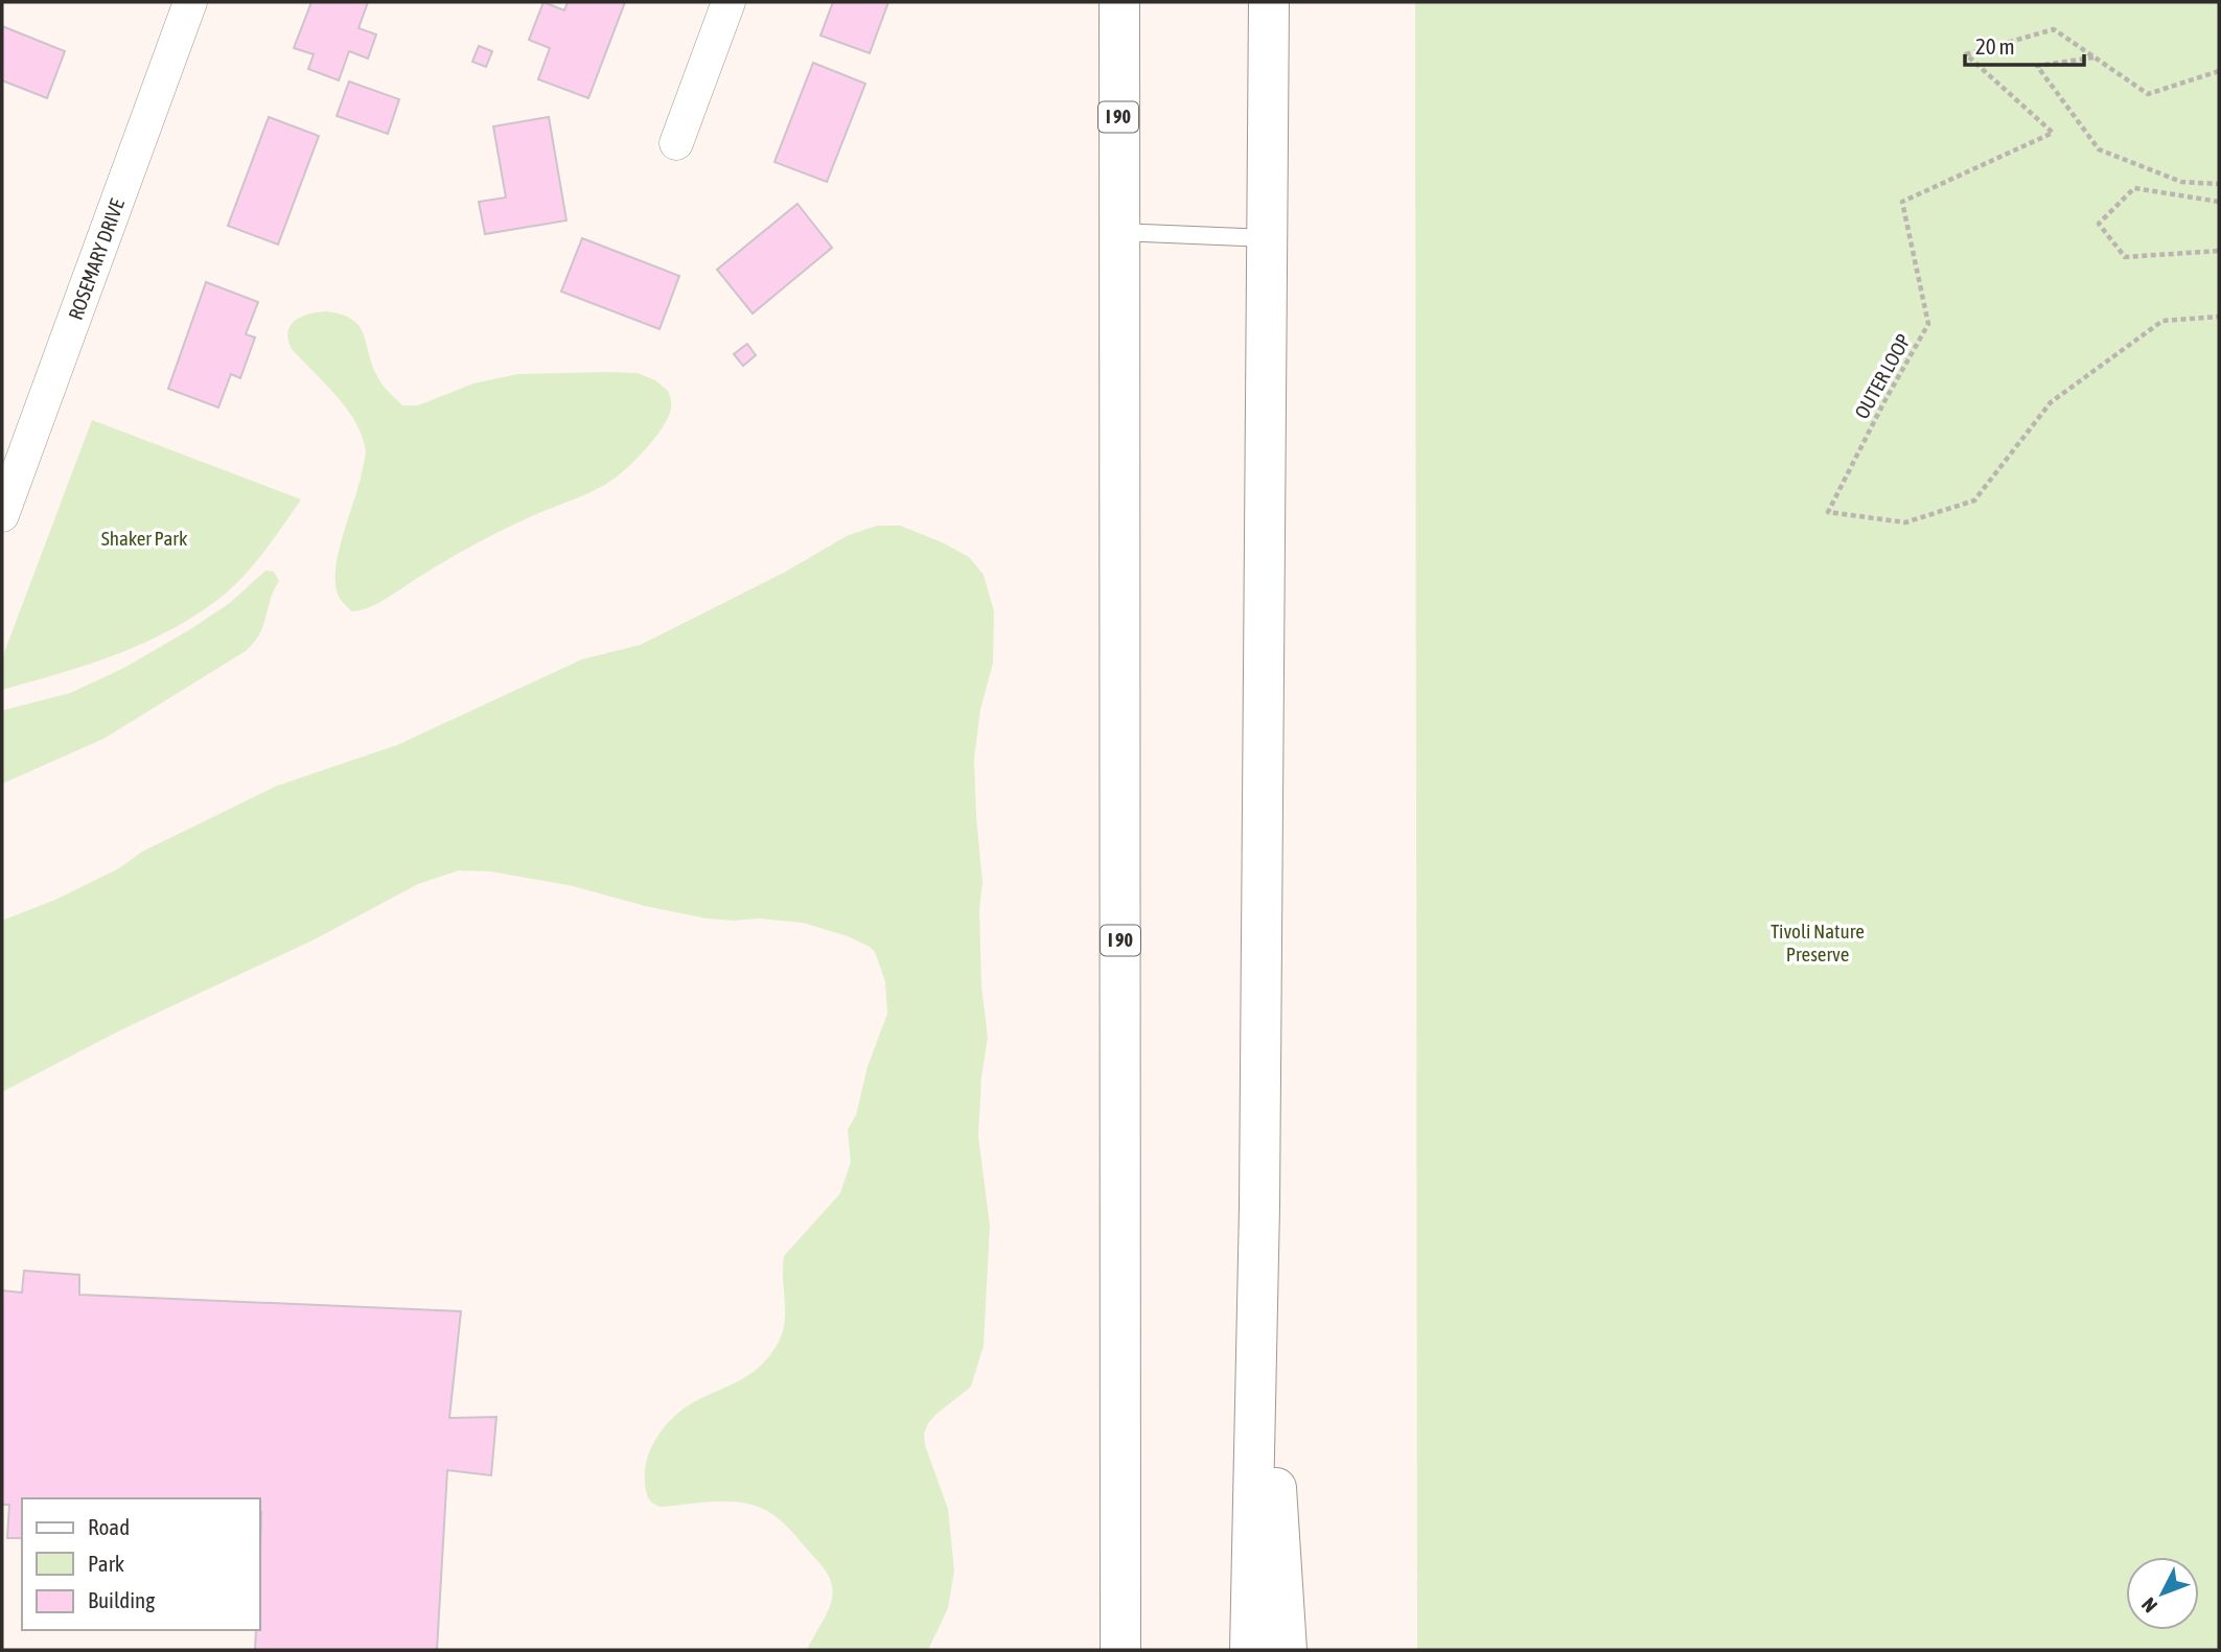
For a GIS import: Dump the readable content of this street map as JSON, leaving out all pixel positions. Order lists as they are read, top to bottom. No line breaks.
{"streets":{"highway":["I 90"],"street":["ROSEMARY DRIVE"],"path":["OUTER LOOP"]},"parks":["Shaker Park","Tivoli Nature Preserve"],"legend":["Road","Park","Building"],"scale_bar":"20 m","north":"bottom left"}
